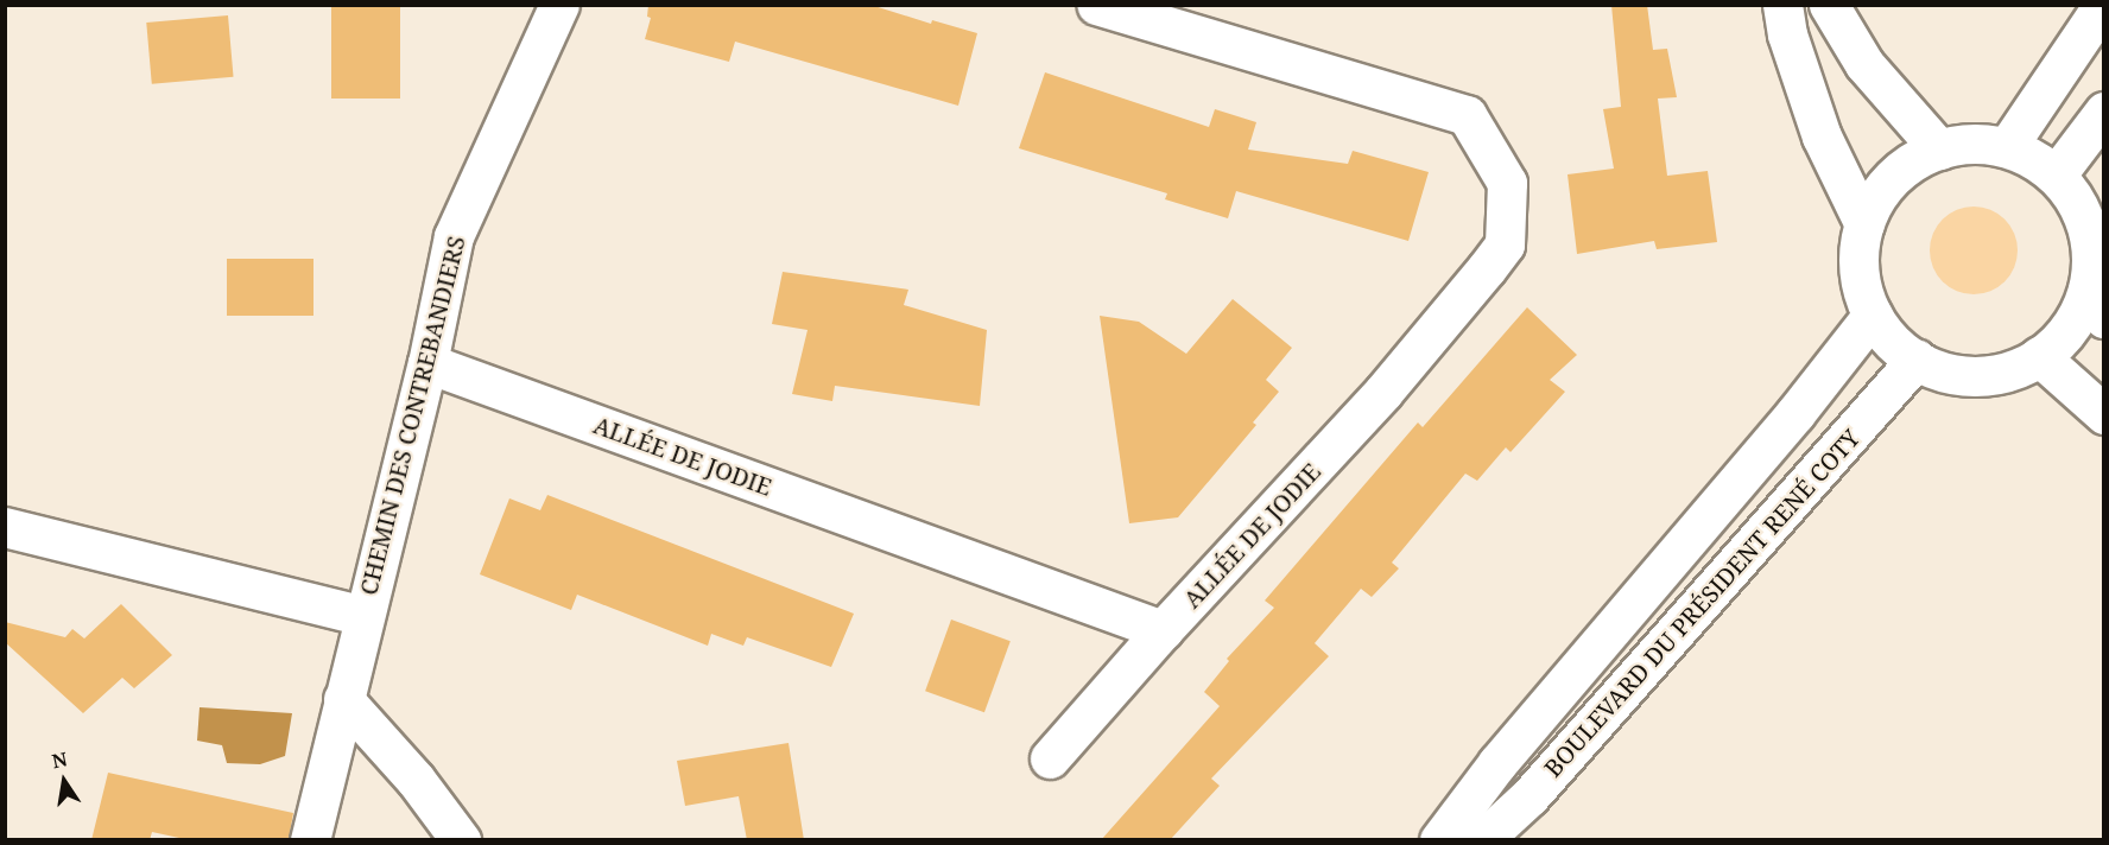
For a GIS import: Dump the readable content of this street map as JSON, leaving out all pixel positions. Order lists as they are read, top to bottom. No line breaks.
{"streets":{"street":["CHEMIN DES CONTREBANDIERS","ALLÉE DE JODIE","BOULEVARD DU PRÉSIDENT RENÉ COTY"]},"crossings":[["CHEMIN DES CONTREBANDIERS","ALLÉE DE JODIE"]],"north":"top"}
